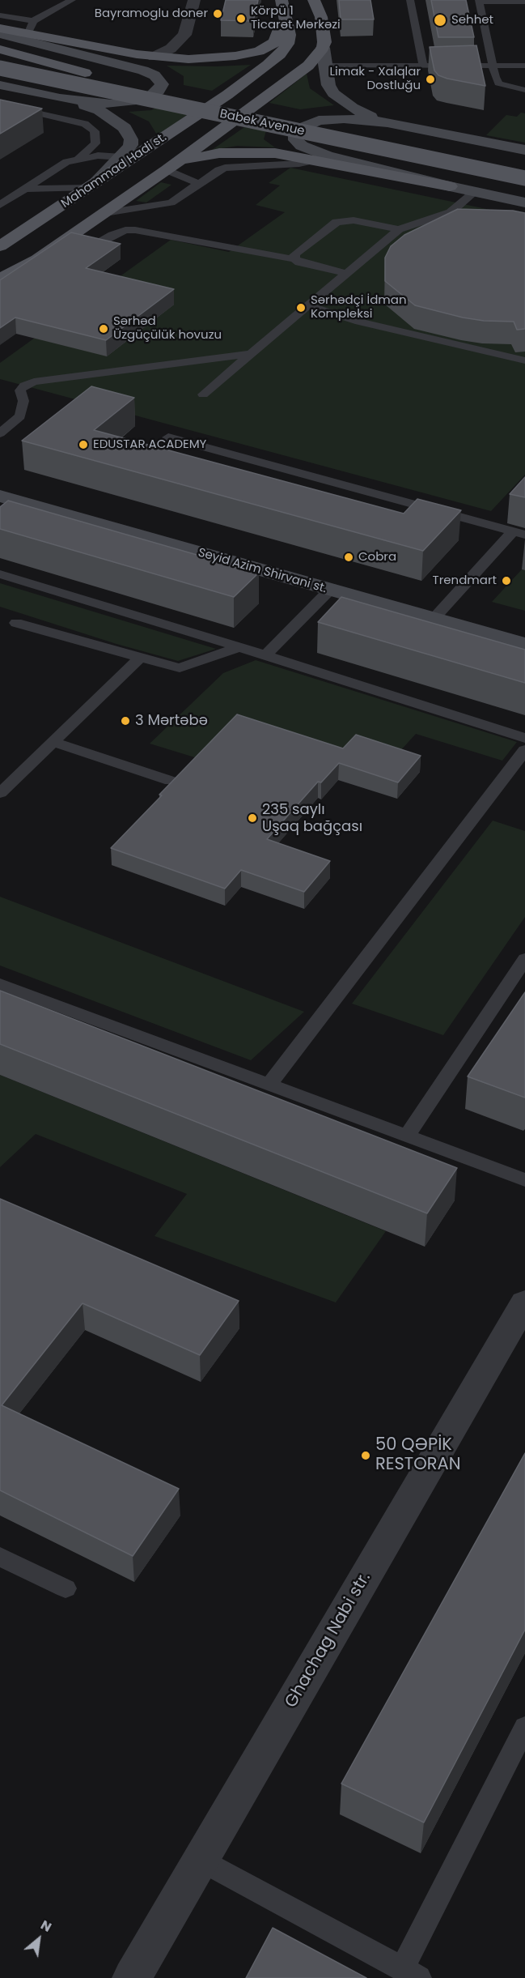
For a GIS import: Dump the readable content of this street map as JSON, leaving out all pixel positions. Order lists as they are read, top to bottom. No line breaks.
{"streets":{"main road":["Babek Avenue","Mahammad Hadi st.","Seyid Azim Shirvani st."],"street":["Ghachag Nabi str."]},"places":["Bayramoglu doner","Körpü 1 Ticarət Mərkəzi","Sehhet","Limak - Xalqlar Dostluğu","Sərhədçi İdman Kompleksi","Sərhəd Üzgüçülük hovuzu","EDUSTAR ACADEMY","Cobra","Trendmart","3 Mərtəbə","235 saylı Uşaq bağçası","50 QƏPİK RESTORAN"],"north":"top right"}
